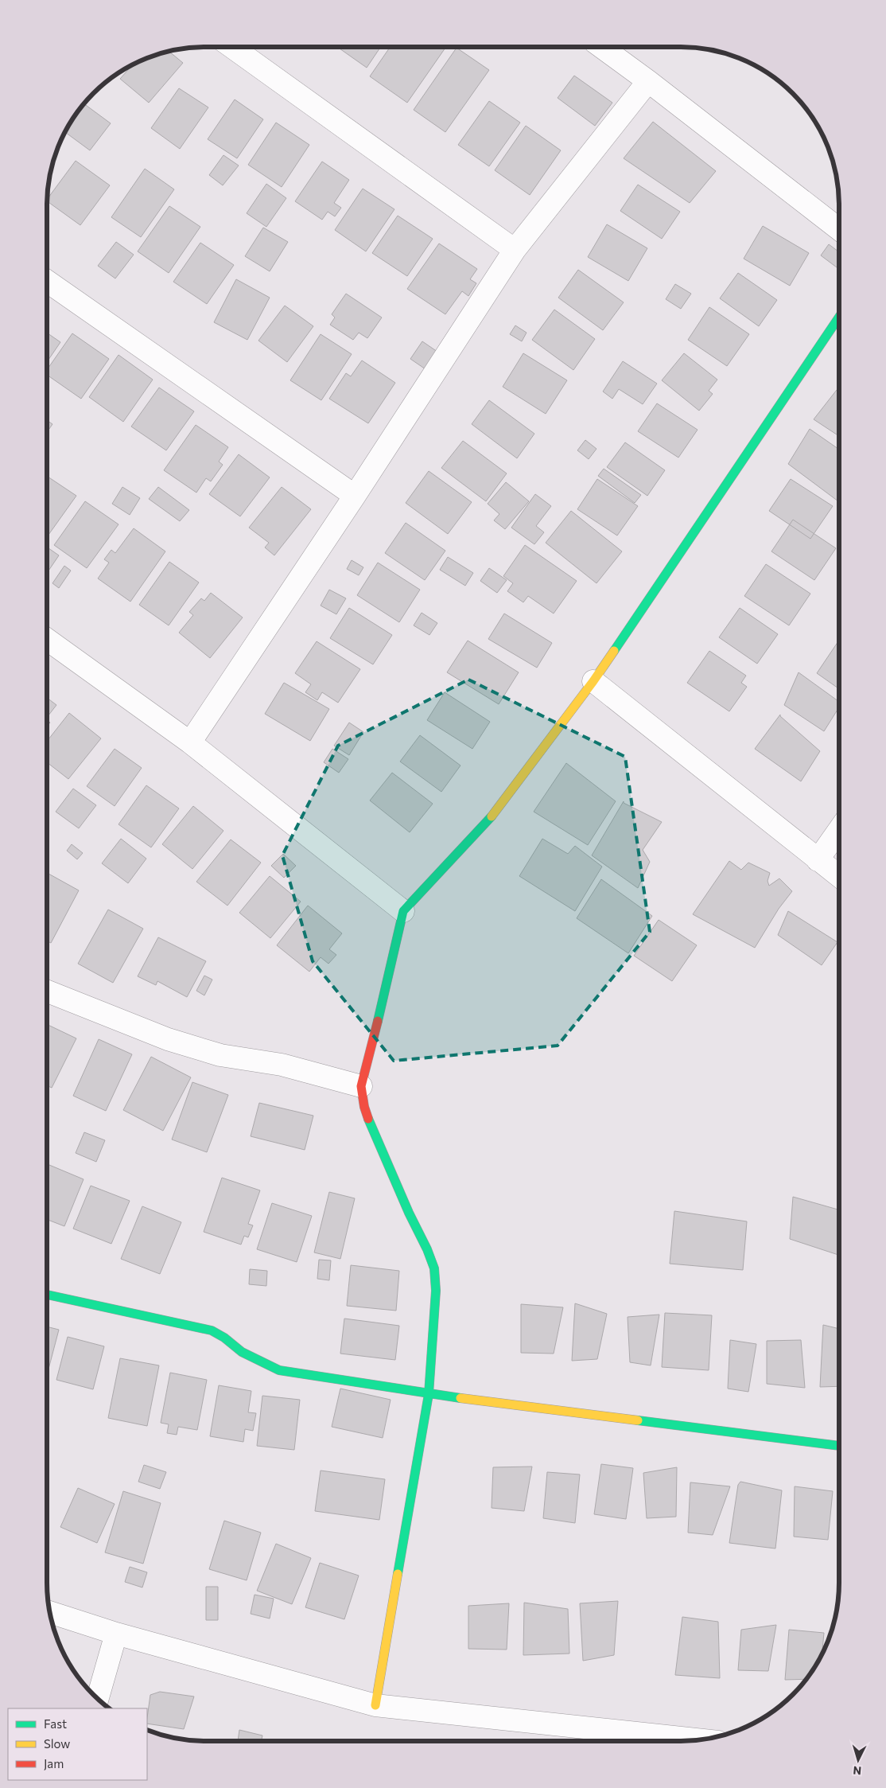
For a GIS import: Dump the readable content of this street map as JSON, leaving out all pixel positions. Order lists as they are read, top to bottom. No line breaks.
{"legend":["Fast","Slow","Jam"],"north":"bottom"}
